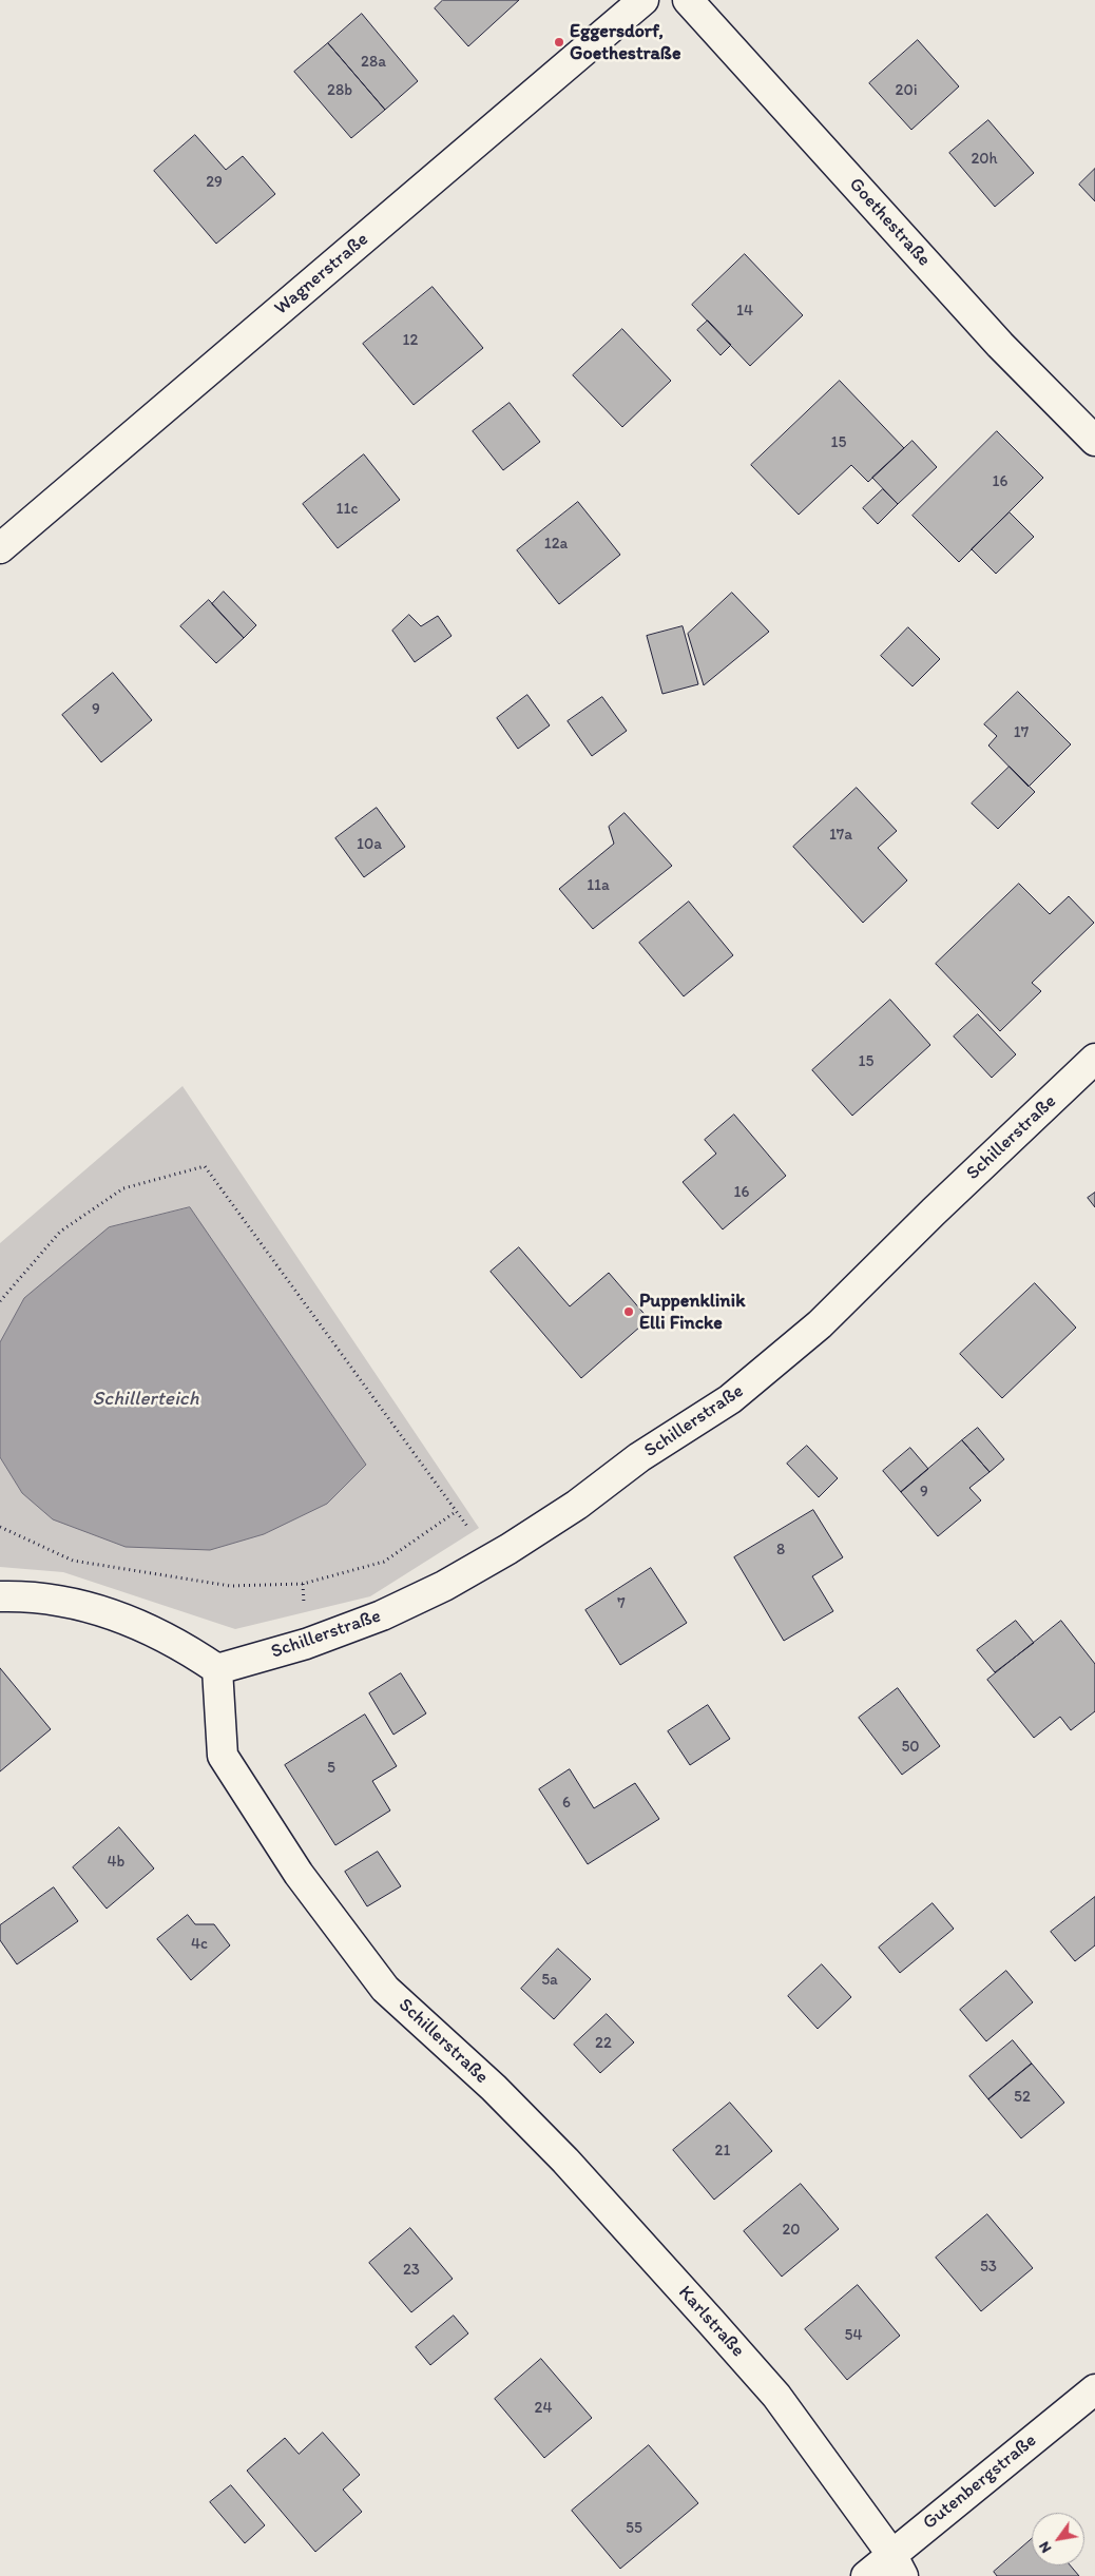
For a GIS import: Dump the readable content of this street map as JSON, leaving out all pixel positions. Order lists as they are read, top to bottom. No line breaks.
{"streets":{"street":["Goethestraße","Wagnerstraße","Schillerstraße","Karlstraße","Gutenbergstraße"]},"crossings":[["Schillerstraße","Karlstraße"],["Karlstraße","Gutenbergstraße"]],"water":["Schillerteich"],"places":["Eggersdorf, Goethestraße","Puppenklinik Elli Fincke"],"house_numbers":["28a","28b","20i","20h","29","14","12","15","16","11c","12a","9","17","17a","10a","11a","15","16","9","8","7","50","5","6","4b","4c","5a","22","52","21","20","53","23","54","24","55"],"north":"bottom left"}
